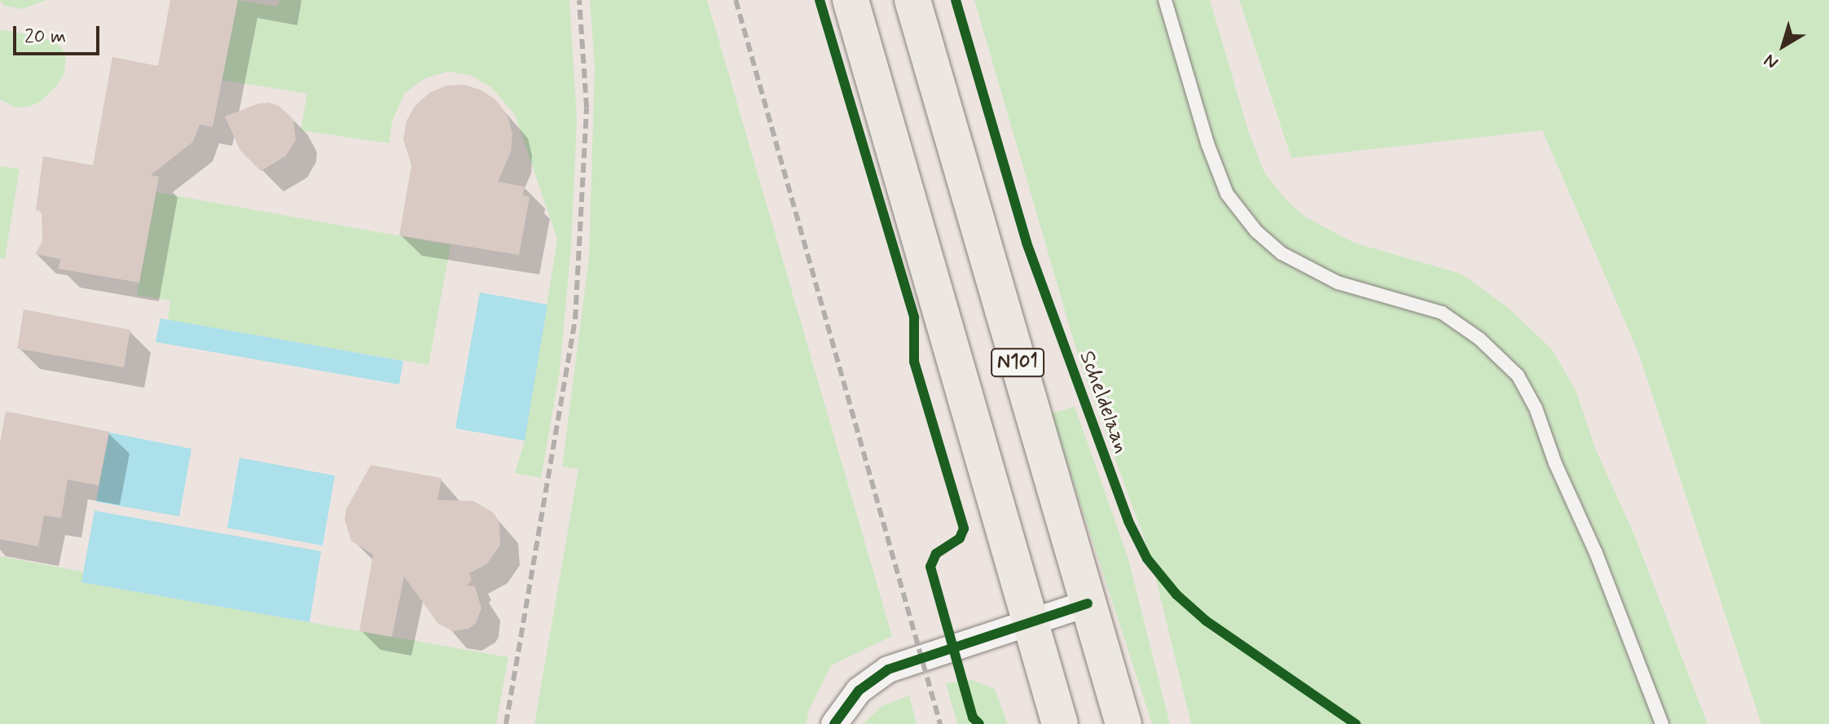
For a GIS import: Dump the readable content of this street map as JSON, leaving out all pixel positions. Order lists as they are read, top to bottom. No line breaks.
{"streets":{"main road":["N101"],"cycle path":["Scheldelaan"]},"scale_bar":"20 m","north":"bottom left"}
